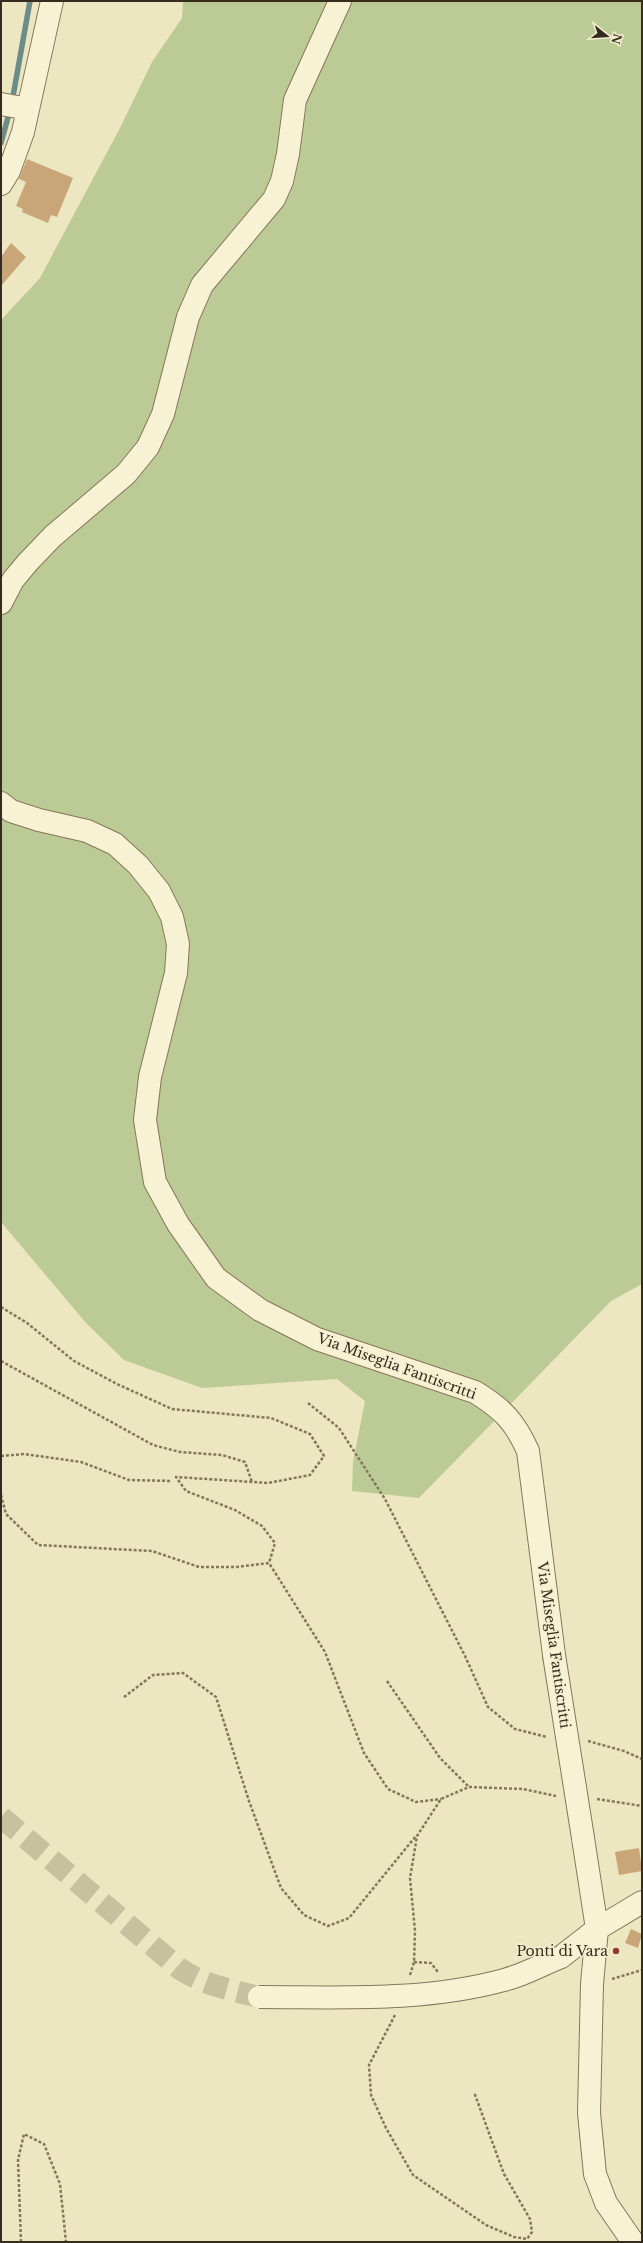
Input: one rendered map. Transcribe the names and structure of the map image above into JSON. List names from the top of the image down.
{
  "streets": {
    "street": ["Via Miseglia Fantiscritti"]
  },
  "places": ["Ponti di Vara"],
  "north": "right"
}
